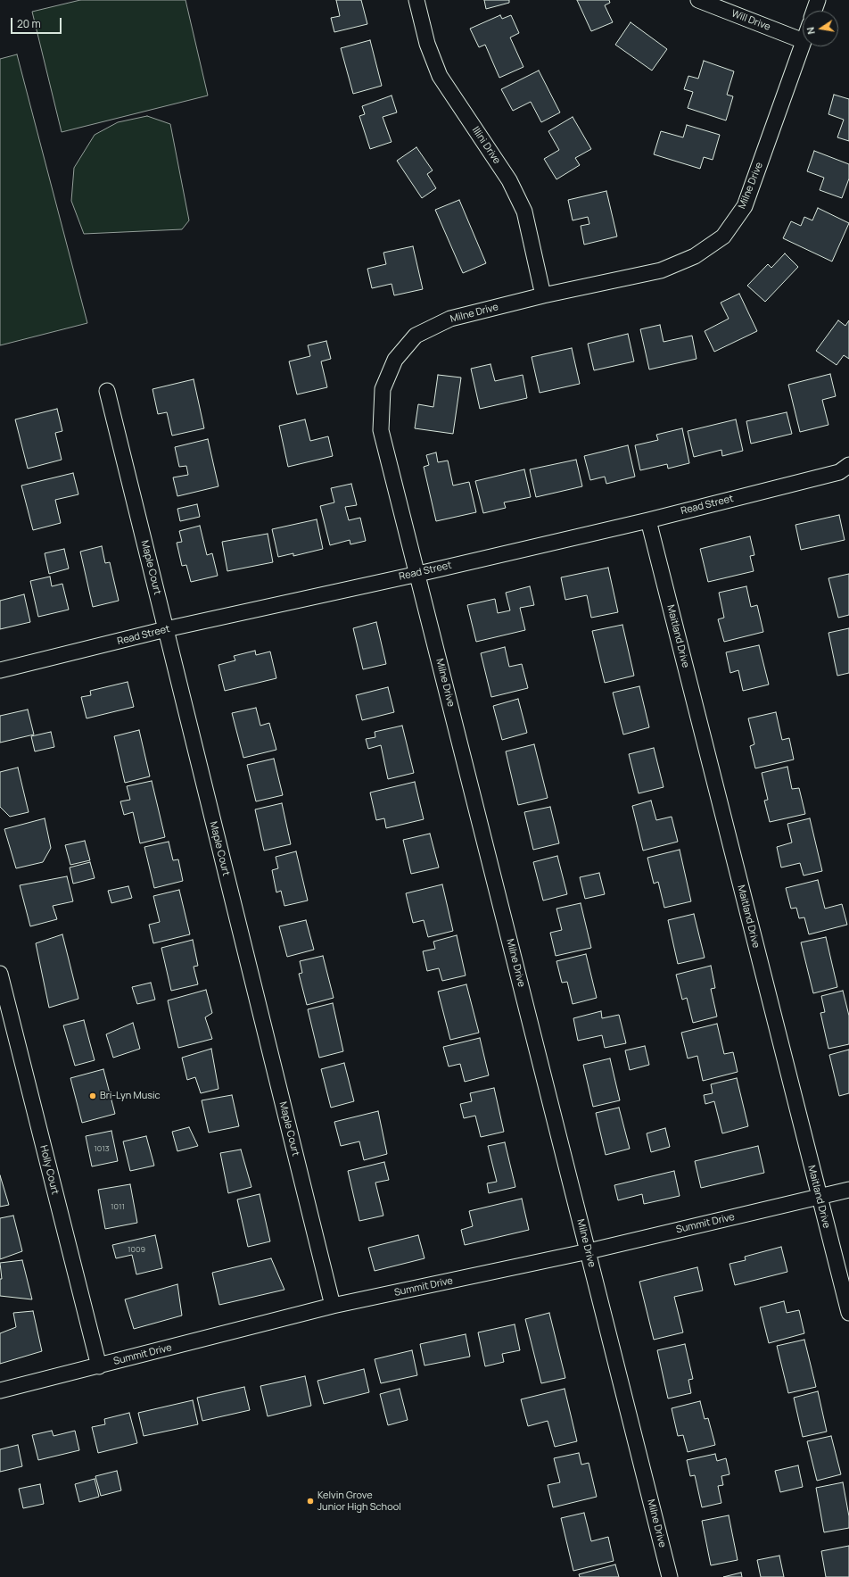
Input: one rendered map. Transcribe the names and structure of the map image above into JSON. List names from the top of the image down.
{
  "streets": {
    "street": [
      "Will Drive",
      "Illini Drive",
      "Milne Drive",
      "Read Street",
      "Maple Court",
      "Maitland Drive",
      "Holly Court",
      "Summit Drive"
    ]
  },
  "crossings": [
    ["Illini Drive", "Milne Drive"],
    ["Milne Drive", "Read Street"],
    ["Milne Drive", "Summit Drive"],
    ["Read Street", "Maple Court"],
    ["Read Street", "Maitland Drive"],
    ["Maple Court", "Summit Drive"],
    ["Maitland Drive", "Summit Drive"],
    ["Holly Court", "Summit Drive"]
  ],
  "places": ["Bri-Lyn Music", "Kelvin Grove Junior High School"],
  "house_numbers": ["1013", "1011", "1009"],
  "scale_bar": "20 m",
  "north": "left"
}
